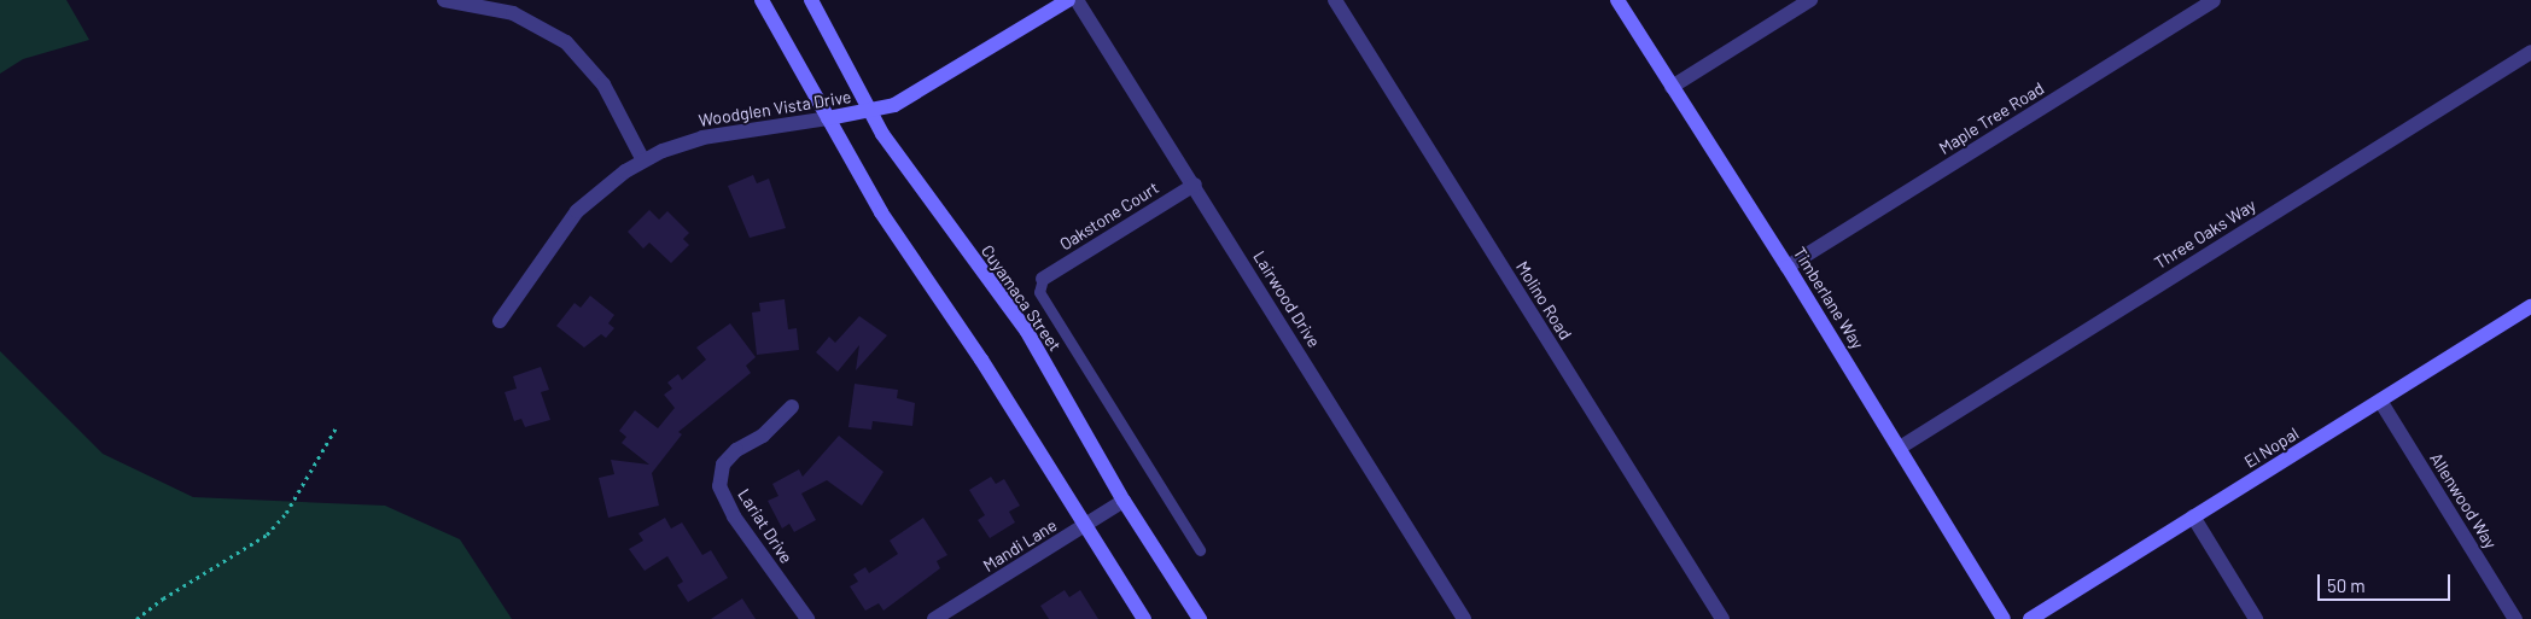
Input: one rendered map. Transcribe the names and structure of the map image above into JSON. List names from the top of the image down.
{
  "streets": {
    "street": [
      "Woodglen Vista Drive",
      "Maple Tree Road",
      "Oakstone Court",
      "Three Oaks Way",
      "Cuyamaca Street",
      "Timberlane Way",
      "Lairwood Drive",
      "Molino Road",
      "El Nopal",
      "Allenwood Way",
      "Lariat Drive",
      "Mandi Lane"
    ]
  },
  "crossings": [
    ["Woodglen Vista Drive", "Cuyamaca Street"],
    ["Maple Tree Road", "Timberlane Way"],
    ["Oakstone Court", "Lairwood Drive"],
    ["Three Oaks Way", "Timberlane Way"],
    ["Cuyamaca Street", "Mandi Lane"],
    ["El Nopal", "Allenwood Way"]
  ],
  "scale_bar": "50 m"
}
